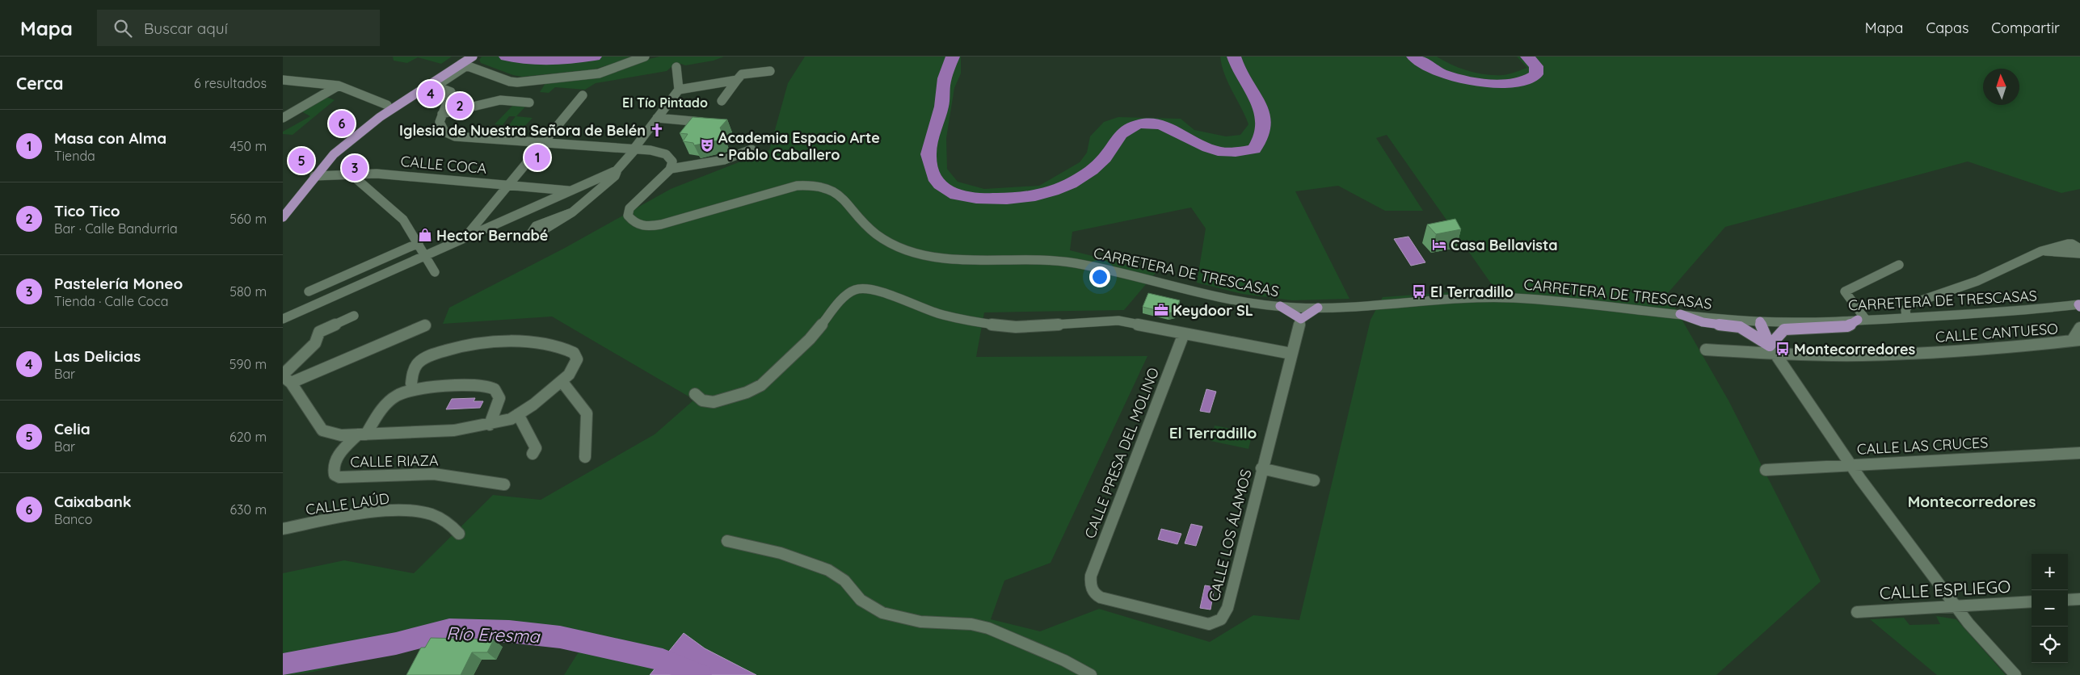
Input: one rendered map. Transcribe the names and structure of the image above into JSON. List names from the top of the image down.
{
  "streets": {
    "street": [
      "CALLE COCA",
      "CARRETERA DE TRESCASAS",
      "CALLE CANTUESO",
      "CALLE LAS CRUCES",
      "CALLE PRESA DEL MOLINO",
      "CALLE RIAZA",
      "CALLE LAÚD",
      "CALLE LOS ÁLAMOS",
      "CALLE ESPLIEGO"
    ]
  },
  "crossings": [
    ["CALLE PRESA DEL MOLINO", "CALLE LOS ÁLAMOS"]
  ],
  "districts": ["El Tío Pintado", "El Terradillo", "Montecorredores"],
  "water": ["Río Eresma"],
  "places": {
    "church": ["Iglesia de Nuestra Señora de Belén"],
    "theatre": ["Academia Espacio Arte - Pablo Caballero"],
    "shop": ["Hector Bernabé"],
    "hotel": ["Casa Bellavista"],
    "bus stop": ["El Terradillo", "Montecorredores"],
    "office": ["Keydoor SL"]
  },
  "north": "top",
  "page": {
    "header": "Mapa",
    "search": "Buscar aquí",
    "nav": ["Mapa", "Capas", "Compartir"],
    "heading": ["Cerca", "6 resultados"],
    "pins": [
      "4",
      "2",
      "6",
      "1",
      "5",
      "3"
    ],
    "list": [
      {
        "mark": "1",
        "name": "Masa con Alma",
        "note": "Tienda",
        "value": "450 m"
      },
      {
        "mark": "2",
        "name": "Tico Tico",
        "note": "Bar · Calle Bandurria",
        "value": "560 m"
      },
      {
        "mark": "3",
        "name": "Pastelería Moneo",
        "note": "Tienda · Calle Coca",
        "value": "580 m"
      },
      {
        "mark": "4",
        "name": "Las Delicias",
        "note": "Bar",
        "value": "590 m"
      },
      {
        "mark": "5",
        "name": "Celia",
        "note": "Bar",
        "value": "620 m"
      },
      {
        "mark": "6",
        "name": "Caixabank",
        "note": "Banco",
        "value": "630 m"
      }
    ],
    "map_buttons": ["+", "−"]
  }
}
